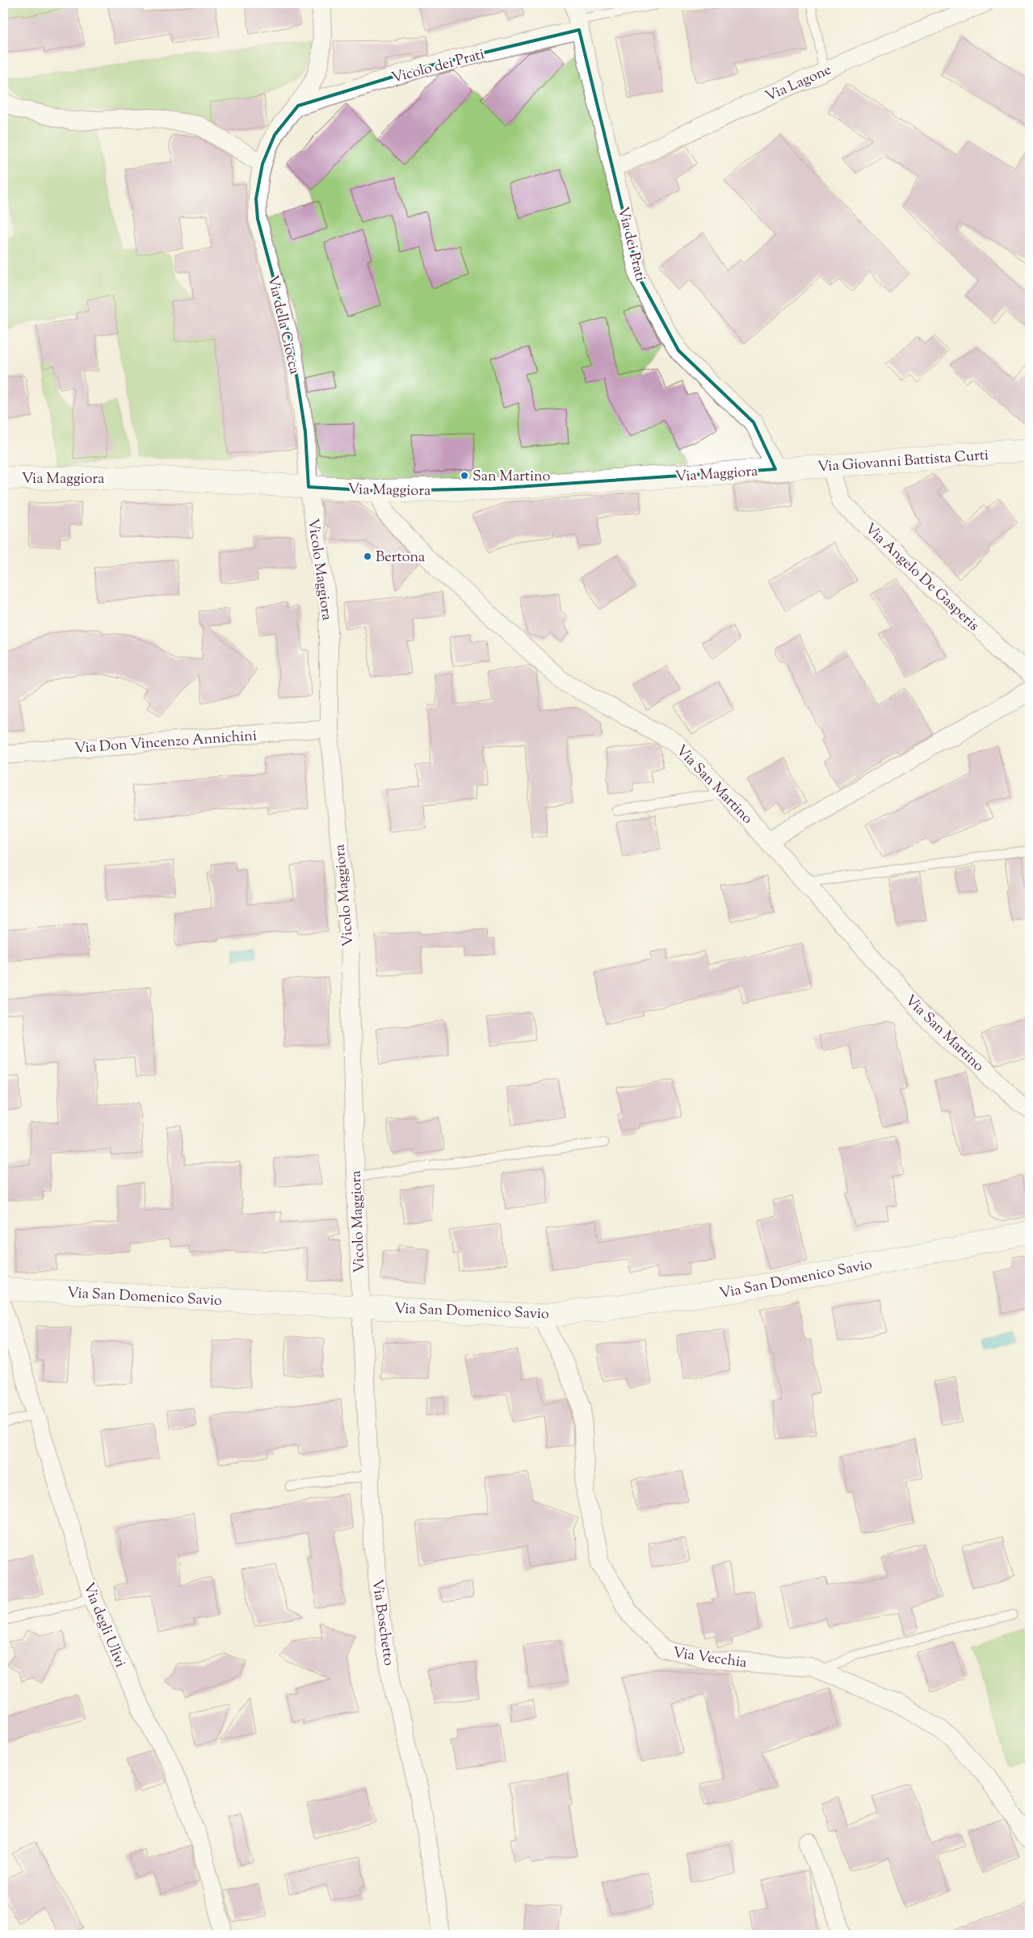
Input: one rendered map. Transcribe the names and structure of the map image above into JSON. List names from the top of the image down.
{
  "streets": {
    "street": [
      "Vicolo dei Prati",
      "Via Lagone",
      "Via dei Prati",
      "Via della Ciocca",
      "Via Giovanni Battista Curti",
      "Via Maggiora",
      "Vicolo Maggiora",
      "Via Angelo De Gasperis",
      "Via Don Vincenzo Annichini",
      "Via San Martino",
      "Via San Domenico Savio",
      "Via Boschetto",
      "Via degli Ulivi",
      "Via Vecchia"
    ]
  },
  "crossings": [
    ["Vicolo dei Prati", "Via dei Prati"],
    ["Vicolo dei Prati", "Via della Ciocca"],
    ["Via Lagone", "Via dei Prati"],
    ["Via dei Prati", "Via Giovanni Battista Curti"],
    ["Via dei Prati", "Via Maggiora"],
    ["Via della Ciocca", "Via Maggiora"],
    ["Via della Ciocca", "Vicolo Maggiora"],
    ["Via Giovanni Battista Curti", "Via Maggiora"],
    ["Via Giovanni Battista Curti", "Via Angelo De Gasperis"],
    ["Via Maggiora", "Vicolo Maggiora"],
    ["Via Maggiora", "Via San Martino"],
    ["Vicolo Maggiora", "Via Don Vincenzo Annichini"],
    ["Vicolo Maggiora", "Via San Domenico Savio"],
    ["Vicolo Maggiora", "Via Boschetto"],
    ["Via San Domenico Savio", "Via Boschetto"],
    ["Via San Domenico Savio", "Via Vecchia"]
  ],
  "places": ["San Martino", "Bertona"]
}
